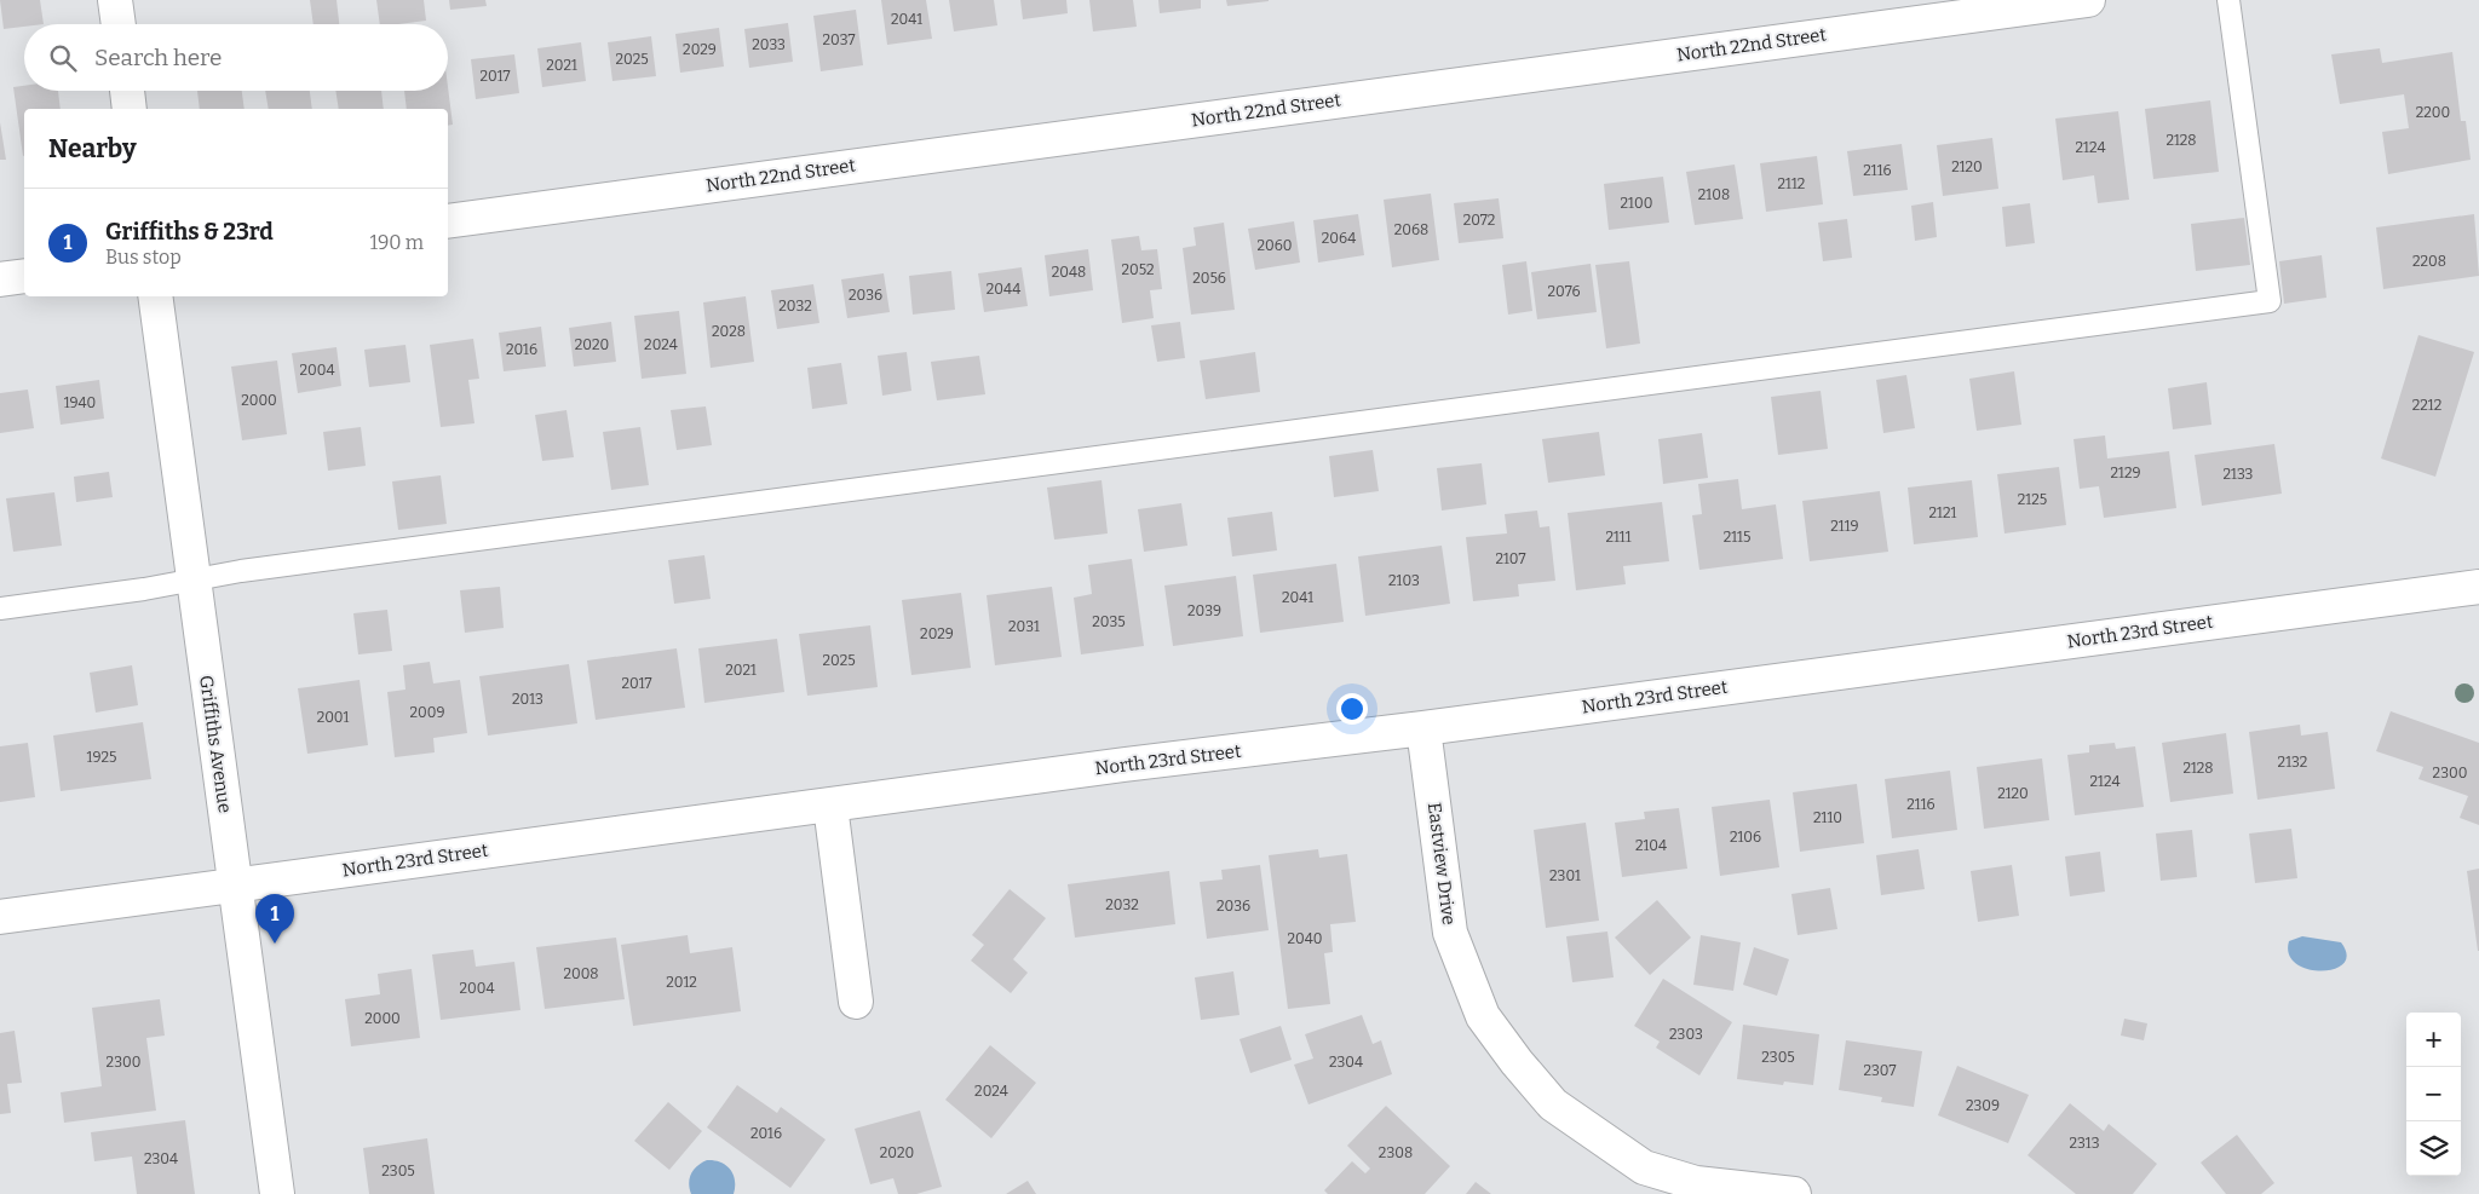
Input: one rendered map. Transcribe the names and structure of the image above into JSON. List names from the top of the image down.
{
  "streets": {
    "street": [
      "North 22nd Street",
      "North 23rd Street",
      "Griffiths Avenue",
      "Eastview Drive"
    ]
  },
  "crossings": [
    ["North 23rd Street", "Griffiths Avenue"],
    ["North 23rd Street", "Eastview Drive"]
  ],
  "house_numbers": [
    "2041",
    "2037",
    "2033",
    "2029",
    "2025",
    "2021",
    "2017",
    "2200",
    "2128",
    "2124",
    "2120",
    "2116",
    "2112",
    "2108",
    "2100",
    "2072",
    "2068",
    "2064",
    "2060",
    "2208",
    "2052",
    "2048",
    "2056",
    "2044",
    "2076",
    "2036",
    "2032",
    "2028",
    "2020",
    "2024",
    "2016",
    "2004",
    "2000",
    "1940",
    "2212",
    "2129",
    "2133",
    "2125",
    "2121",
    "2119",
    "2111",
    "2115",
    "2107",
    "2103",
    "2041",
    "2039",
    "2035",
    "2031",
    "2029",
    "2025",
    "2021",
    "2017",
    "2013",
    "2009",
    "2001",
    "1925",
    "2132",
    "2128",
    "2300",
    "2124",
    "2120",
    "2116",
    "2110",
    "2106",
    "2104",
    "2301",
    "2032",
    "2036",
    "2040",
    "2008",
    "2012",
    "2004",
    "2000",
    "2303",
    "2305",
    "2300",
    "2304",
    "2307",
    "2024",
    "2309",
    "2016",
    "2313",
    "2020",
    "2308",
    "2304",
    "2305"
  ],
  "page": {
    "search": "Search here",
    "heading": "Nearby",
    "list": [
      {
        "mark": "1",
        "name": "Griffiths & 23rd",
        "note": "Bus stop",
        "value": "190 m"
      }
    ],
    "pins": "1",
    "map_buttons": ["+", "−"]
  }
}
